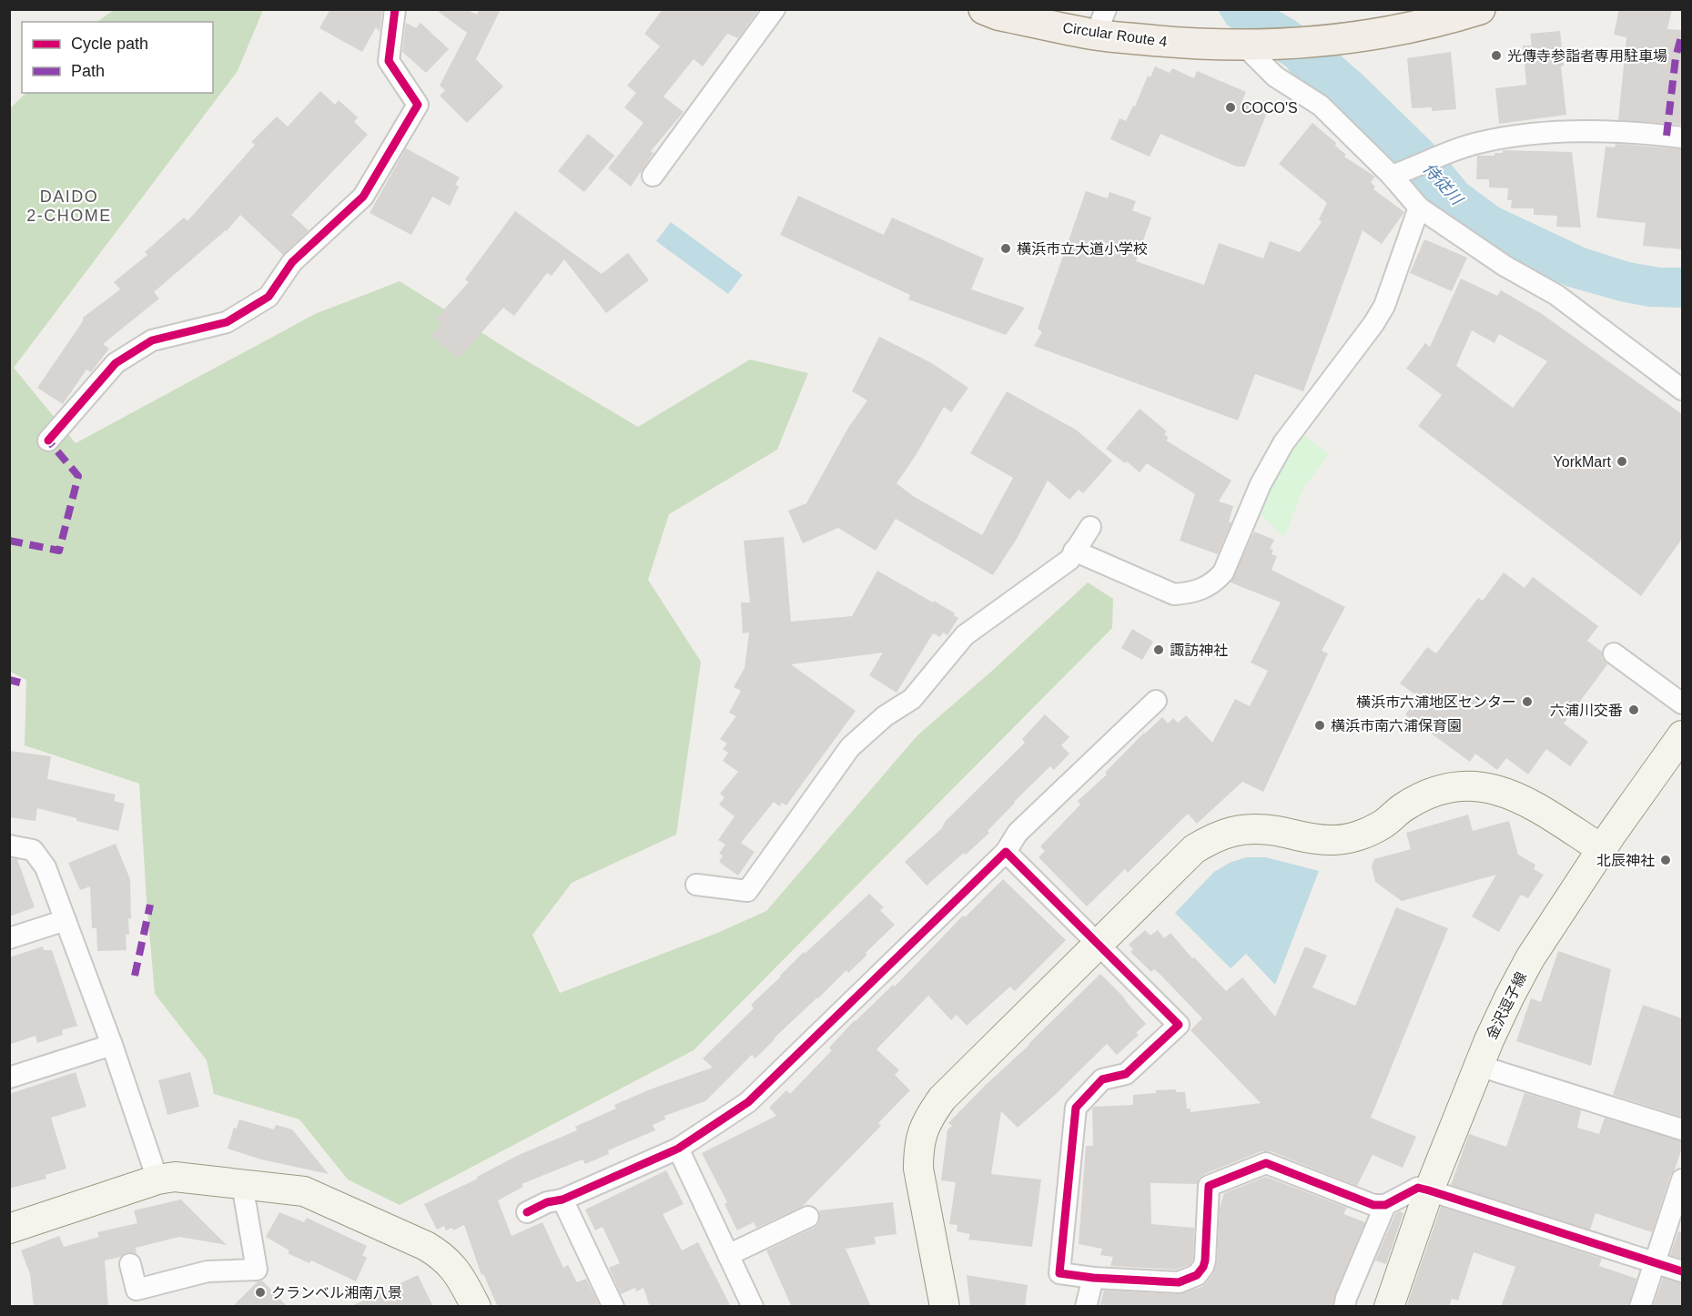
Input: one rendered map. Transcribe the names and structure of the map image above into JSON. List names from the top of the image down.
{
  "streets": {
    "main road": ["Circular Route 4"],
    "street": ["金沢逗子線"]
  },
  "districts": ["DAIDO 2-CHOME"],
  "water": ["侍従川"],
  "places": [
    "光傳寺参詣者専用駐車場",
    "COCO'S",
    "横浜市立大道小学校",
    "YorkMart",
    "諏訪神社",
    "横浜市六浦地区センター",
    "六浦川交番",
    "横浜市南六浦保育園",
    "北辰神社",
    "クランベル湘南八景"
  ],
  "legend": ["Cycle path", "Path"]
}
